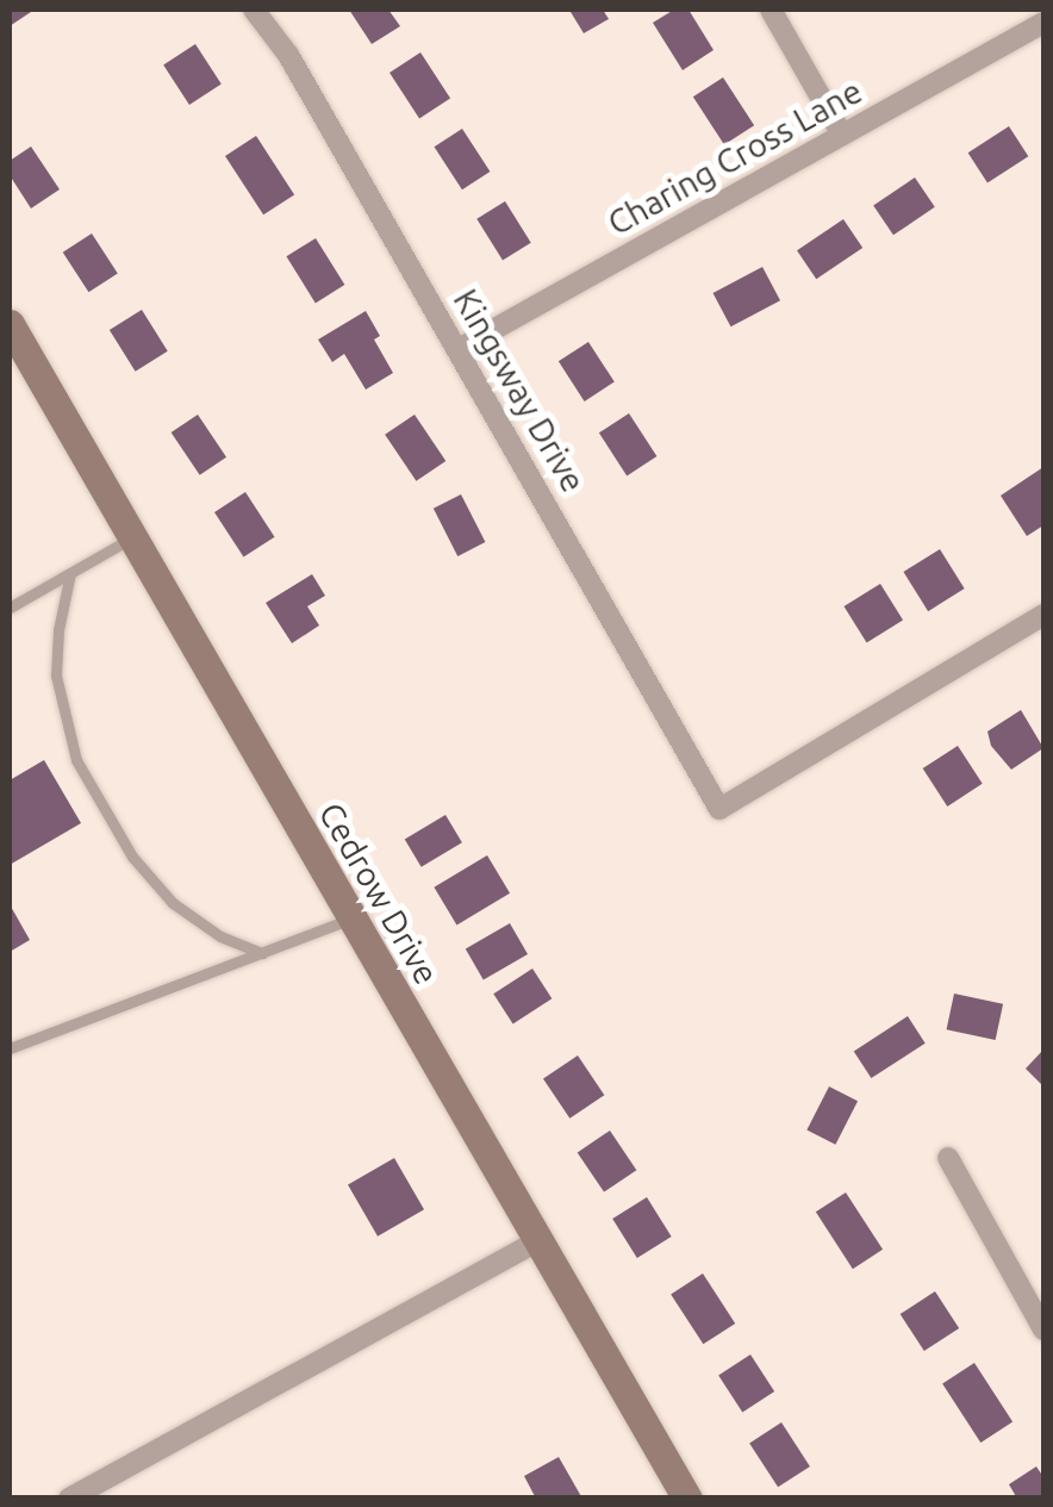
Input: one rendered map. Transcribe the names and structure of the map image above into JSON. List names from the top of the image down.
{
  "streets": {
    "street": ["Charing Cross Lane", "Kingsway Drive", "Cedrow Drive"]
  },
  "crossings": [
    ["Charing Cross Lane", "Kingsway Drive"]
  ]
}
